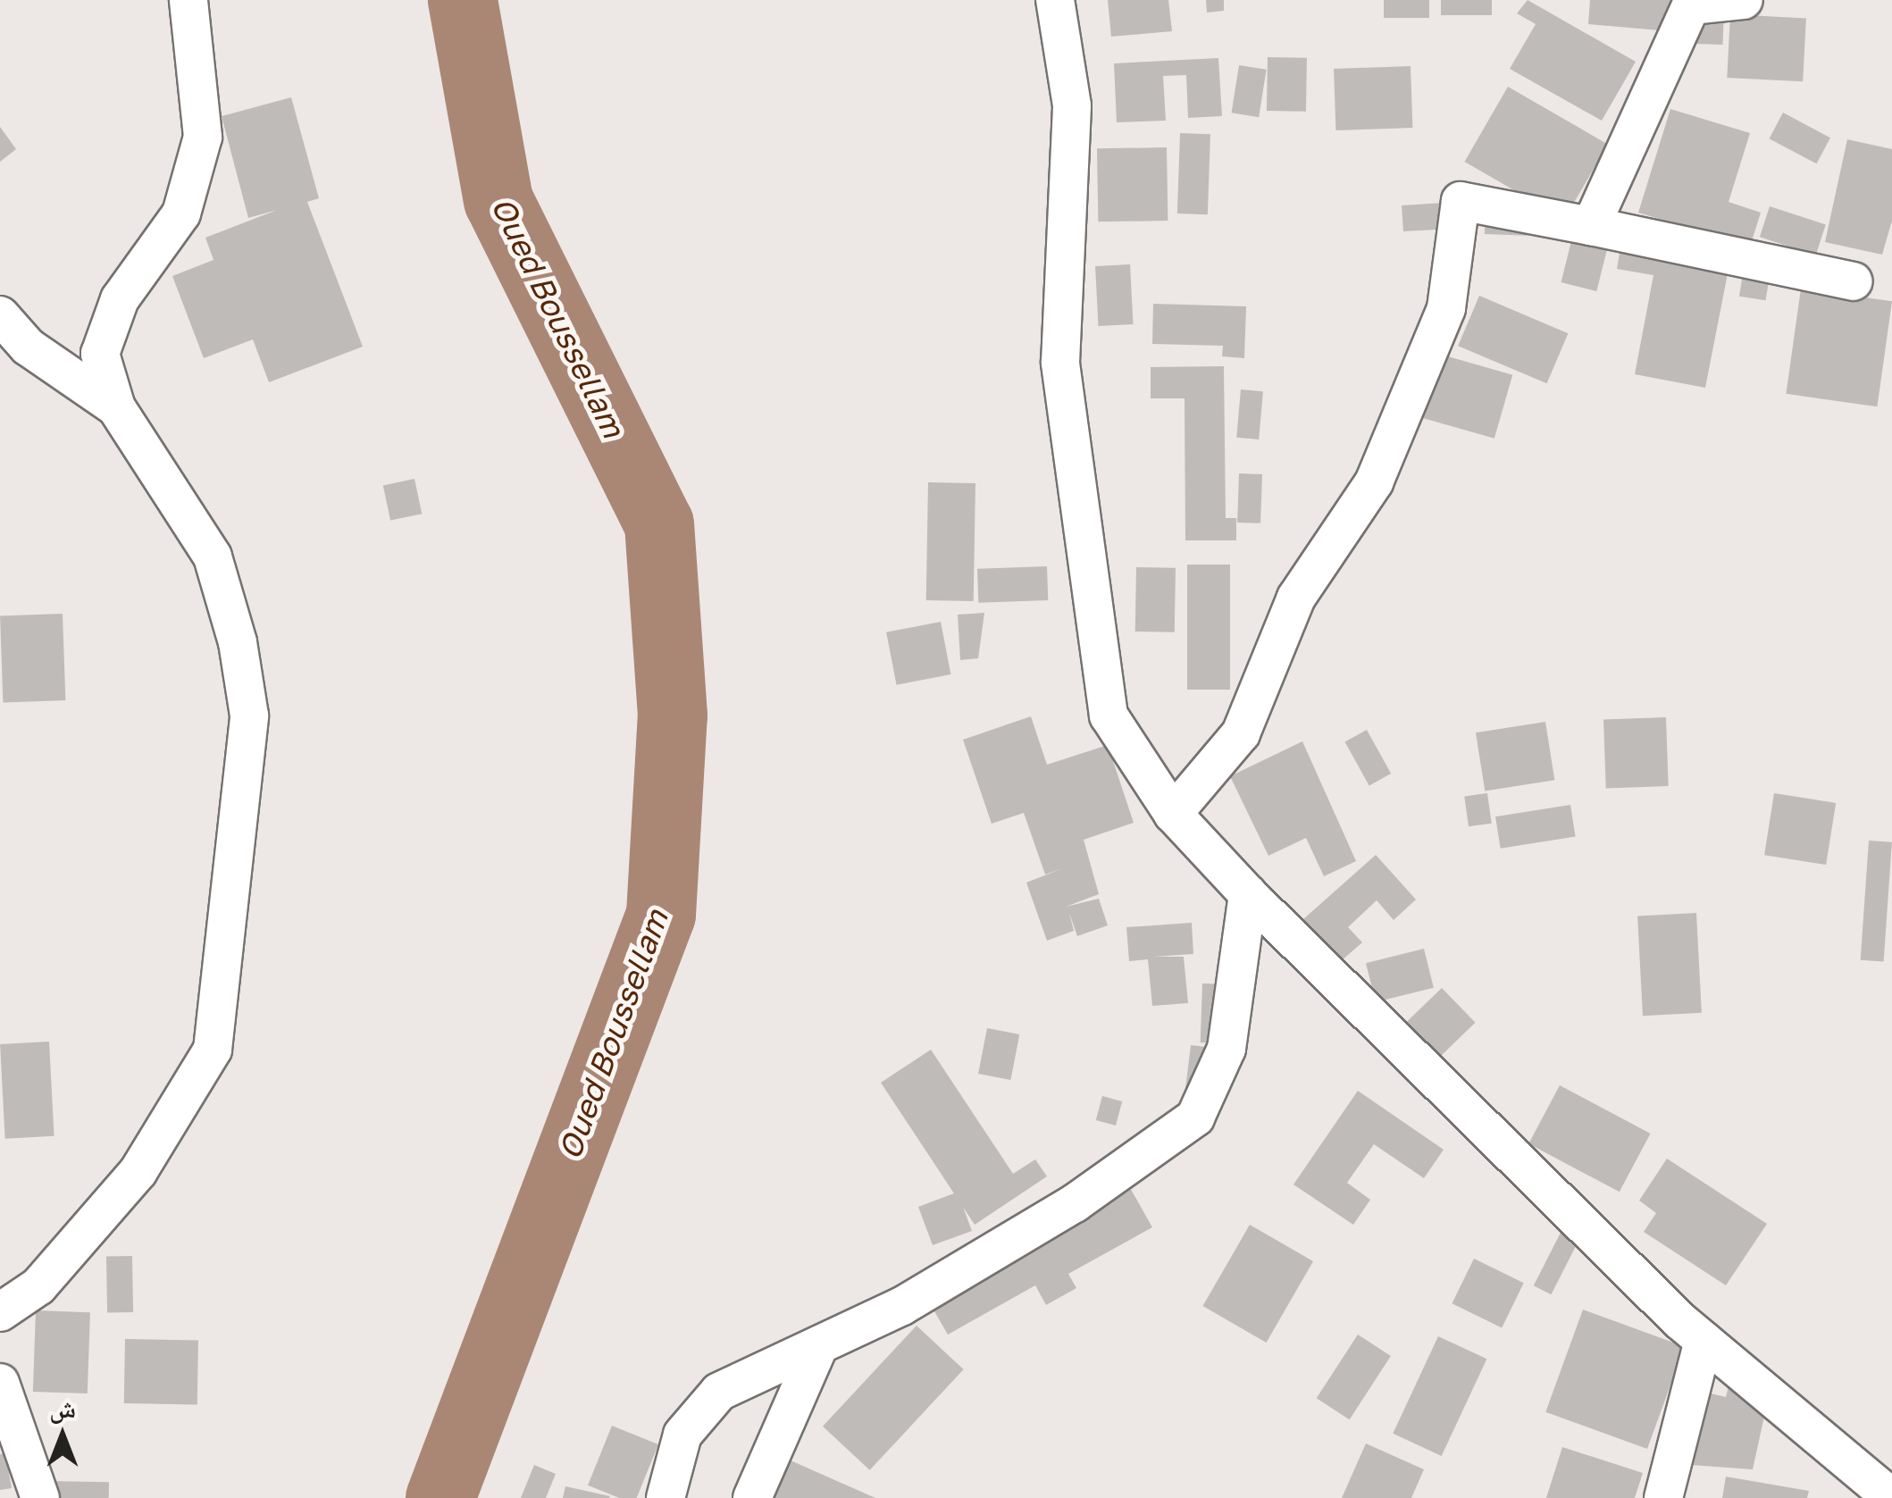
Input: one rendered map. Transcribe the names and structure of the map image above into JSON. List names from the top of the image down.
{
  "water": ["Oued Boussellam"],
  "north": "top"
}
